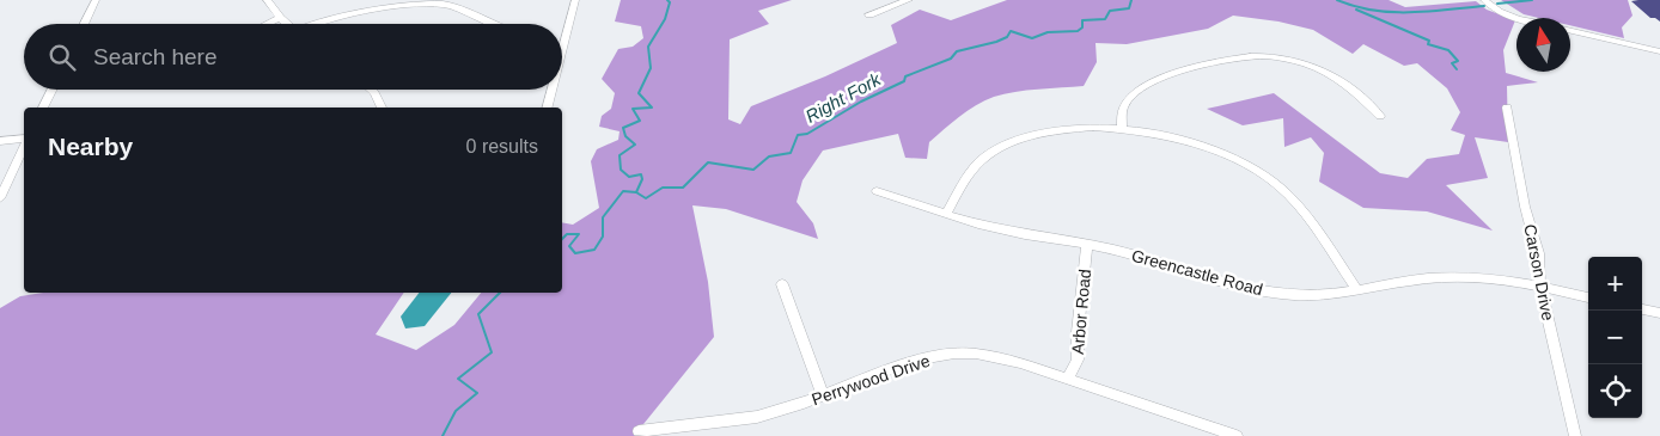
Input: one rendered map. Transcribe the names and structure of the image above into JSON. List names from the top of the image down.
{
  "streets": {
    "street": [
      "Greencastle Road",
      "Carson Drive",
      "Arbor Road",
      "Perrywood Drive"
    ]
  },
  "crossings": [
    ["Greencastle Road", "Carson Drive"],
    ["Greencastle Road", "Arbor Road"],
    ["Arbor Road", "Perrywood Drive"]
  ],
  "water": ["Right Fork"],
  "north": "top",
  "page": {
    "search": "Search here",
    "heading": ["Nearby", "0 results"],
    "map_buttons": ["+", "−"]
  }
}
